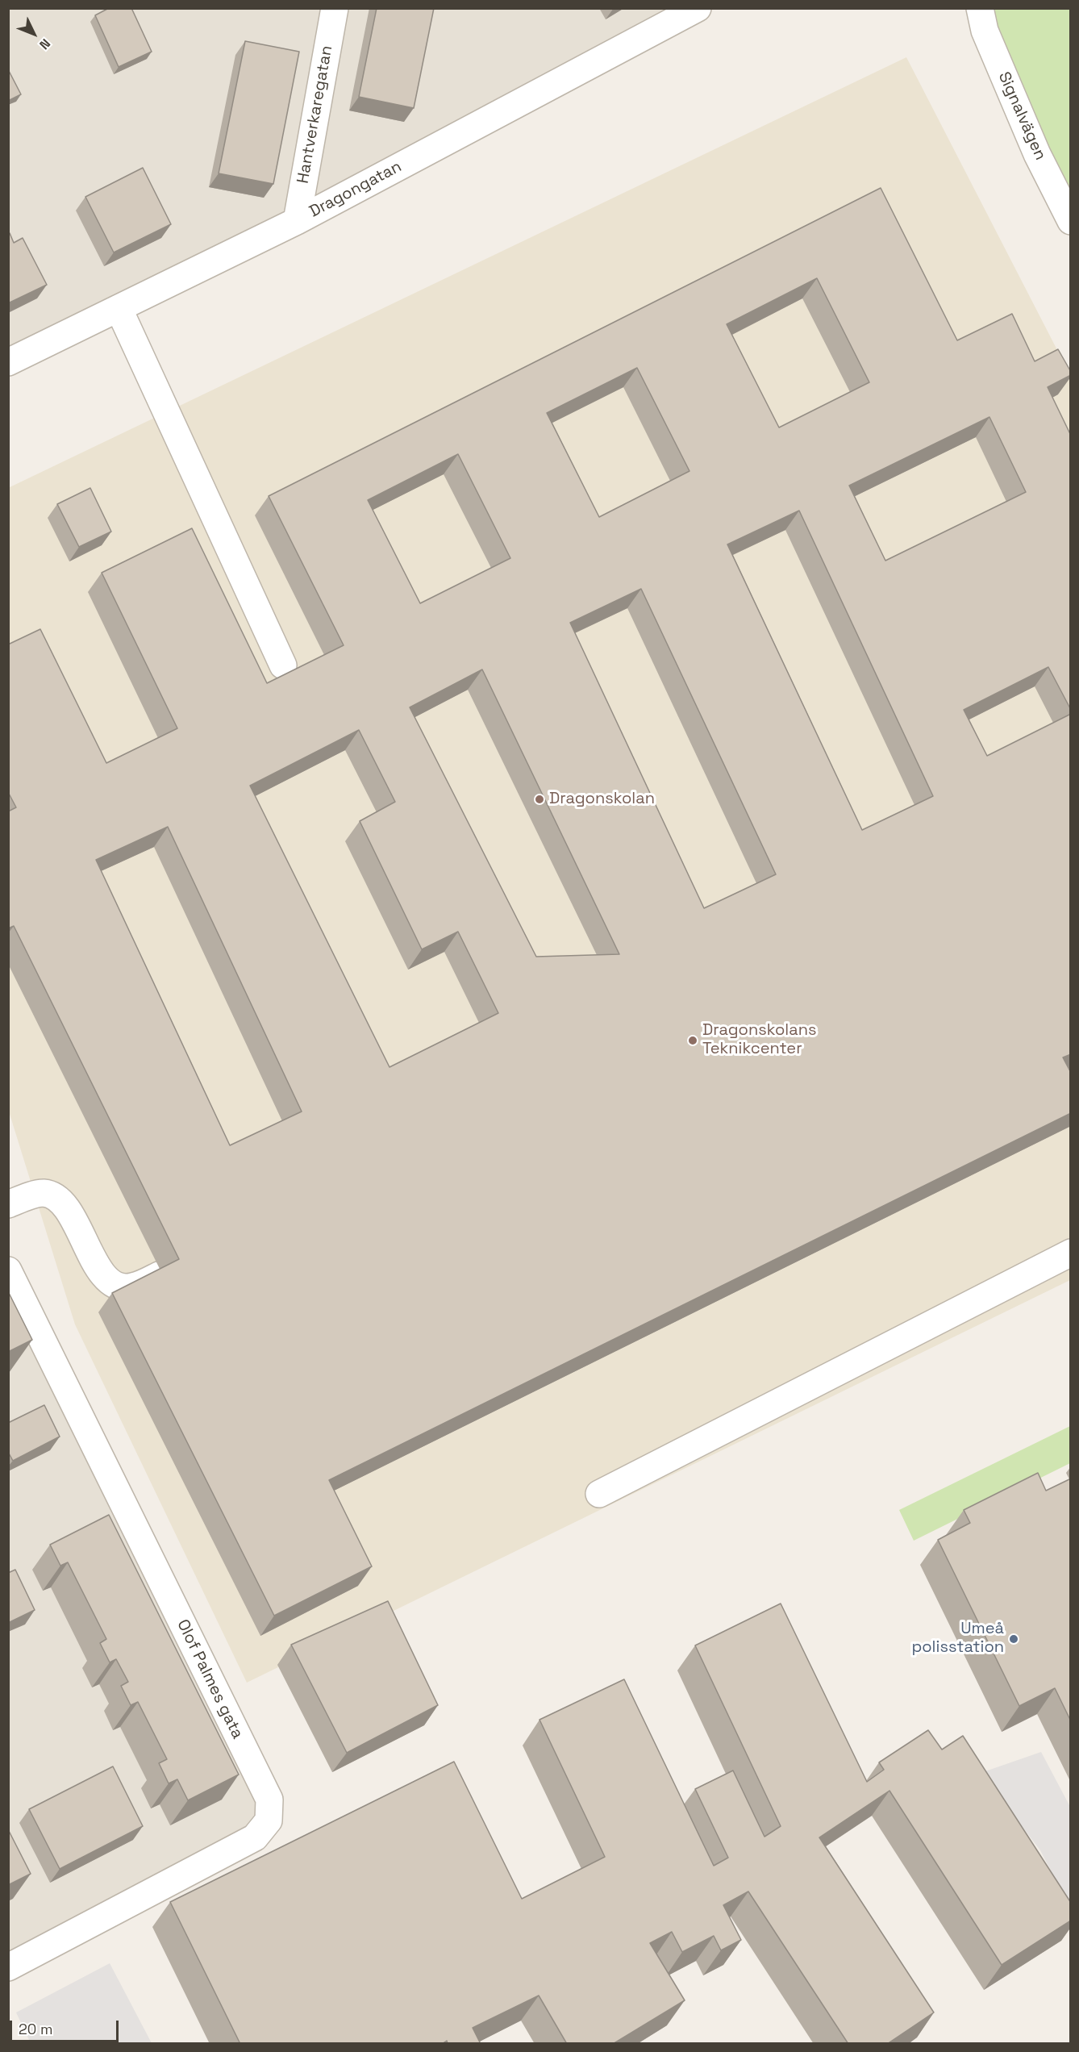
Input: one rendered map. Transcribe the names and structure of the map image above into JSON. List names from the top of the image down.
{
  "streets": {
    "street": [
      "Hantverkaregatan",
      "Signalvägen",
      "Dragongatan",
      "Olof Palmes gata"
    ]
  },
  "crossings": [
    ["Hantverkaregatan", "Dragongatan"]
  ],
  "places": ["Dragonskolan", "Dragonskolans Teknikcenter", "Umeå polisstation"],
  "scale_bar": "20 m",
  "north": "bottom right"
}
